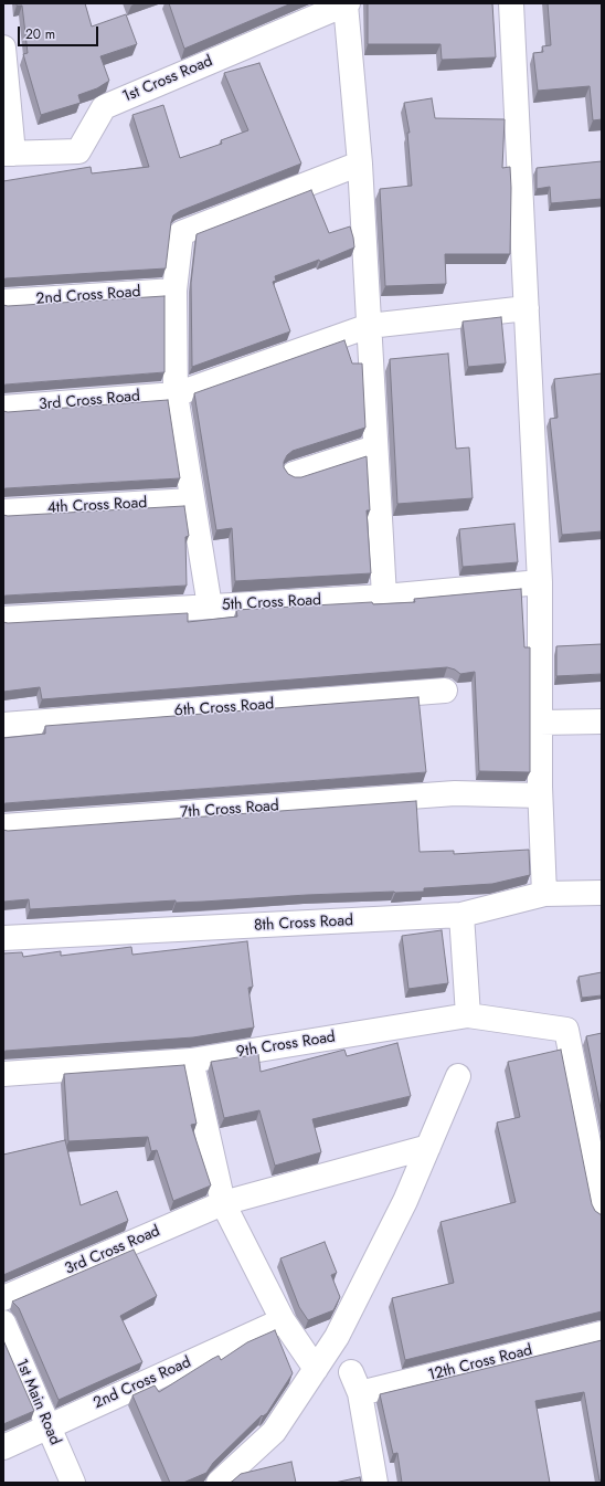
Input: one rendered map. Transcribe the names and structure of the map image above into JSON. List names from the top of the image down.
{
  "streets": {
    "street": [
      "1st Cross Road",
      "2nd Cross Road",
      "3rd Cross Road",
      "4th Cross Road",
      "5th Cross Road",
      "6th Cross Road",
      "7th Cross Road",
      "8th Cross Road",
      "9th Cross Road",
      "12th Cross Road",
      "1st Main Road"
    ]
  },
  "crossings": [
    ["2nd Cross Road", "1st Main Road"]
  ],
  "scale_bar": "20 m"
}
